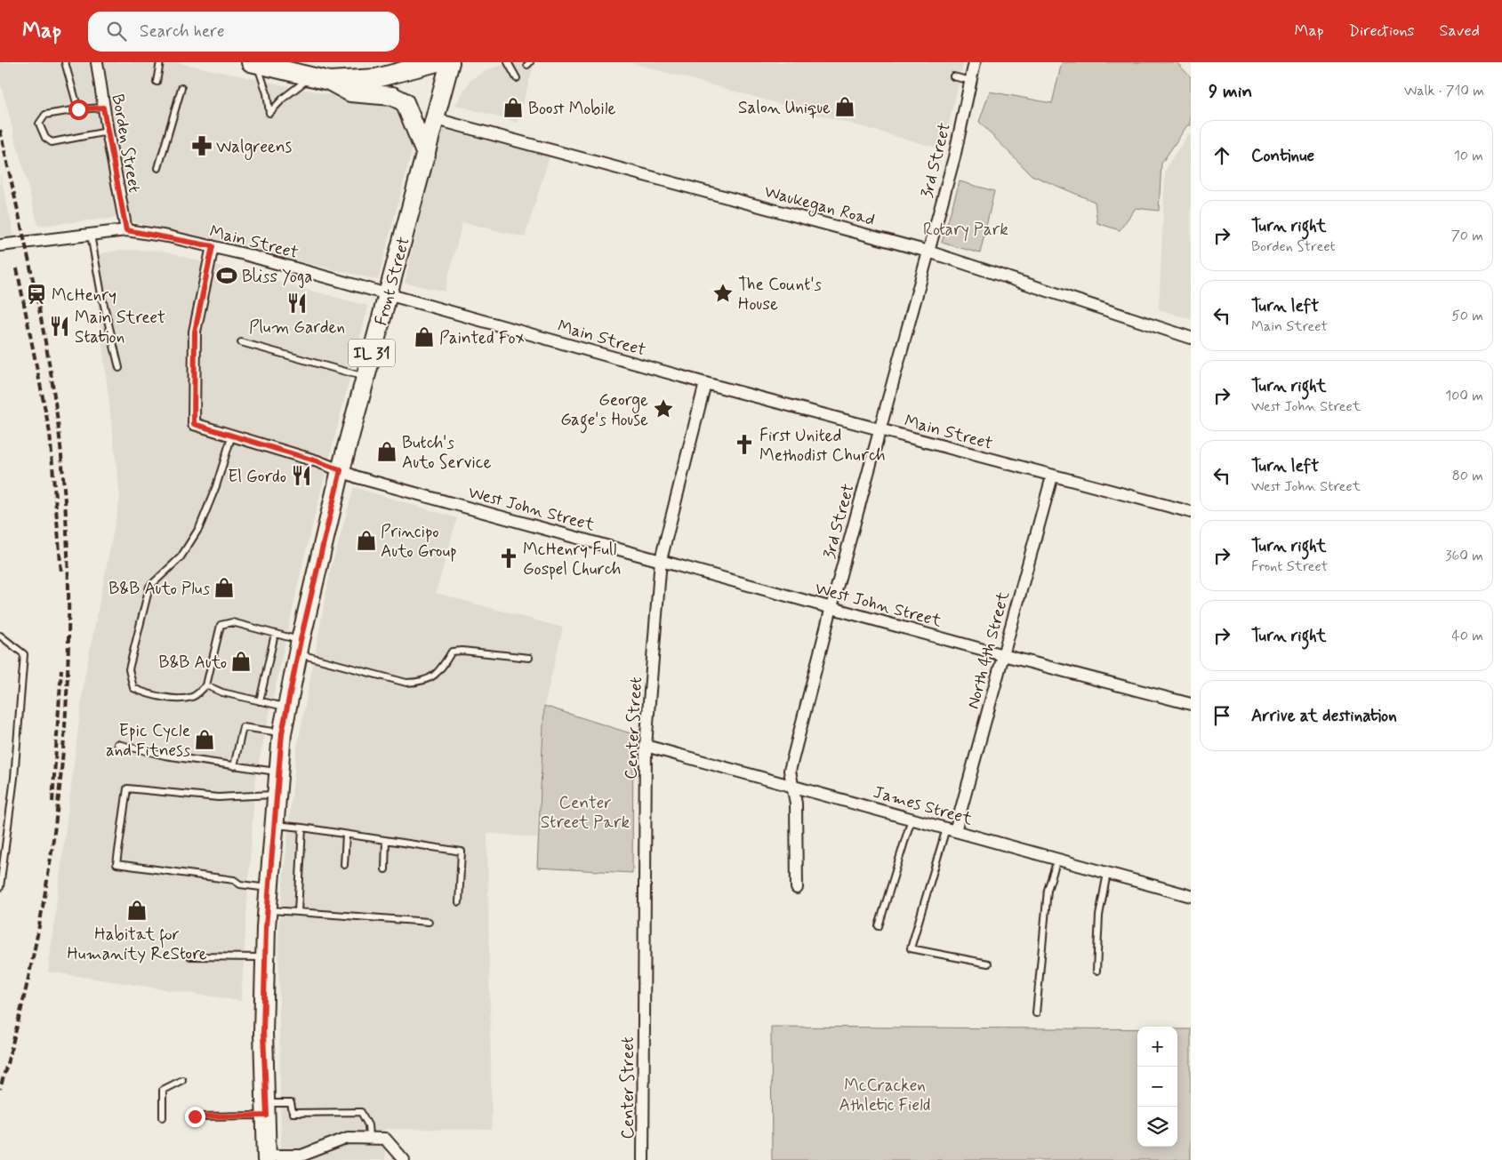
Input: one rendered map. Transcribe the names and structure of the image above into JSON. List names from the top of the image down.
{
  "streets": {
    "main road": ["Front Street", "IL 31"],
    "street": [
      "Borden Street",
      "3rd Street",
      "Waukegan Road",
      "Main Street",
      "West John Street",
      "North 4th Street",
      "Center Street",
      "James Street"
    ]
  },
  "crossings": [
    ["Borden Street", "Main Street"],
    ["3rd Street", "Waukegan Road"],
    ["3rd Street", "Main Street"],
    ["3rd Street", "West John Street"],
    ["3rd Street", "James Street"],
    ["Waukegan Road", "Front Street"],
    ["Main Street", "Front Street"],
    ["Main Street", "West John Street"],
    ["Main Street", "North 4th Street"],
    ["Main Street", "Center Street"],
    ["Front Street", "West John Street"],
    ["West John Street", "North 4th Street"],
    ["West John Street", "Center Street"],
    ["North 4th Street", "James Street"],
    ["Center Street", "James Street"]
  ],
  "parks": ["Rotary Park", "Center Street Park", "McCracken Athletic Field"],
  "places": {
    "shop": [
      "Salon Unique",
      "Boost Mobile",
      "Painted Fox",
      "Butch's Auto Service",
      "Principo Auto Group",
      "B&B Auto Plus",
      "B&B Auto",
      "Epic Cycle and Fitness",
      "Habitat for Humanity ReStore"
    ],
    "pharmacy": ["Walgreens"],
    "sports": ["Bliss Yoga"],
    "place": ["The Count's House", "George Gage's House"],
    "station": ["McHenry"],
    "restaurant": ["Plum Garden", "Main Street Station", "El Gordo"],
    "church": ["First United Methodist Church", "McHenry Full Gospel Church"]
  },
  "page": {
    "header": "Map",
    "search": "Search here",
    "nav": ["Map", "Directions", "Saved"],
    "heading": ["9 min", "Walk · 710 m"],
    "list": [
      ["Continue", "10 m"],
      ["Turn right", "Borden Street", "70 m"],
      ["Turn left", "Main Street", "50 m"],
      ["Turn right", "West John Street", "100 m"],
      ["Turn left", "West John Street", "80 m"],
      ["Turn right", "Front Street", "360 m"],
      ["Turn right", "40 m"],
      "Arrive at destination"
    ],
    "map_buttons": ["+", "−"]
  }
}
